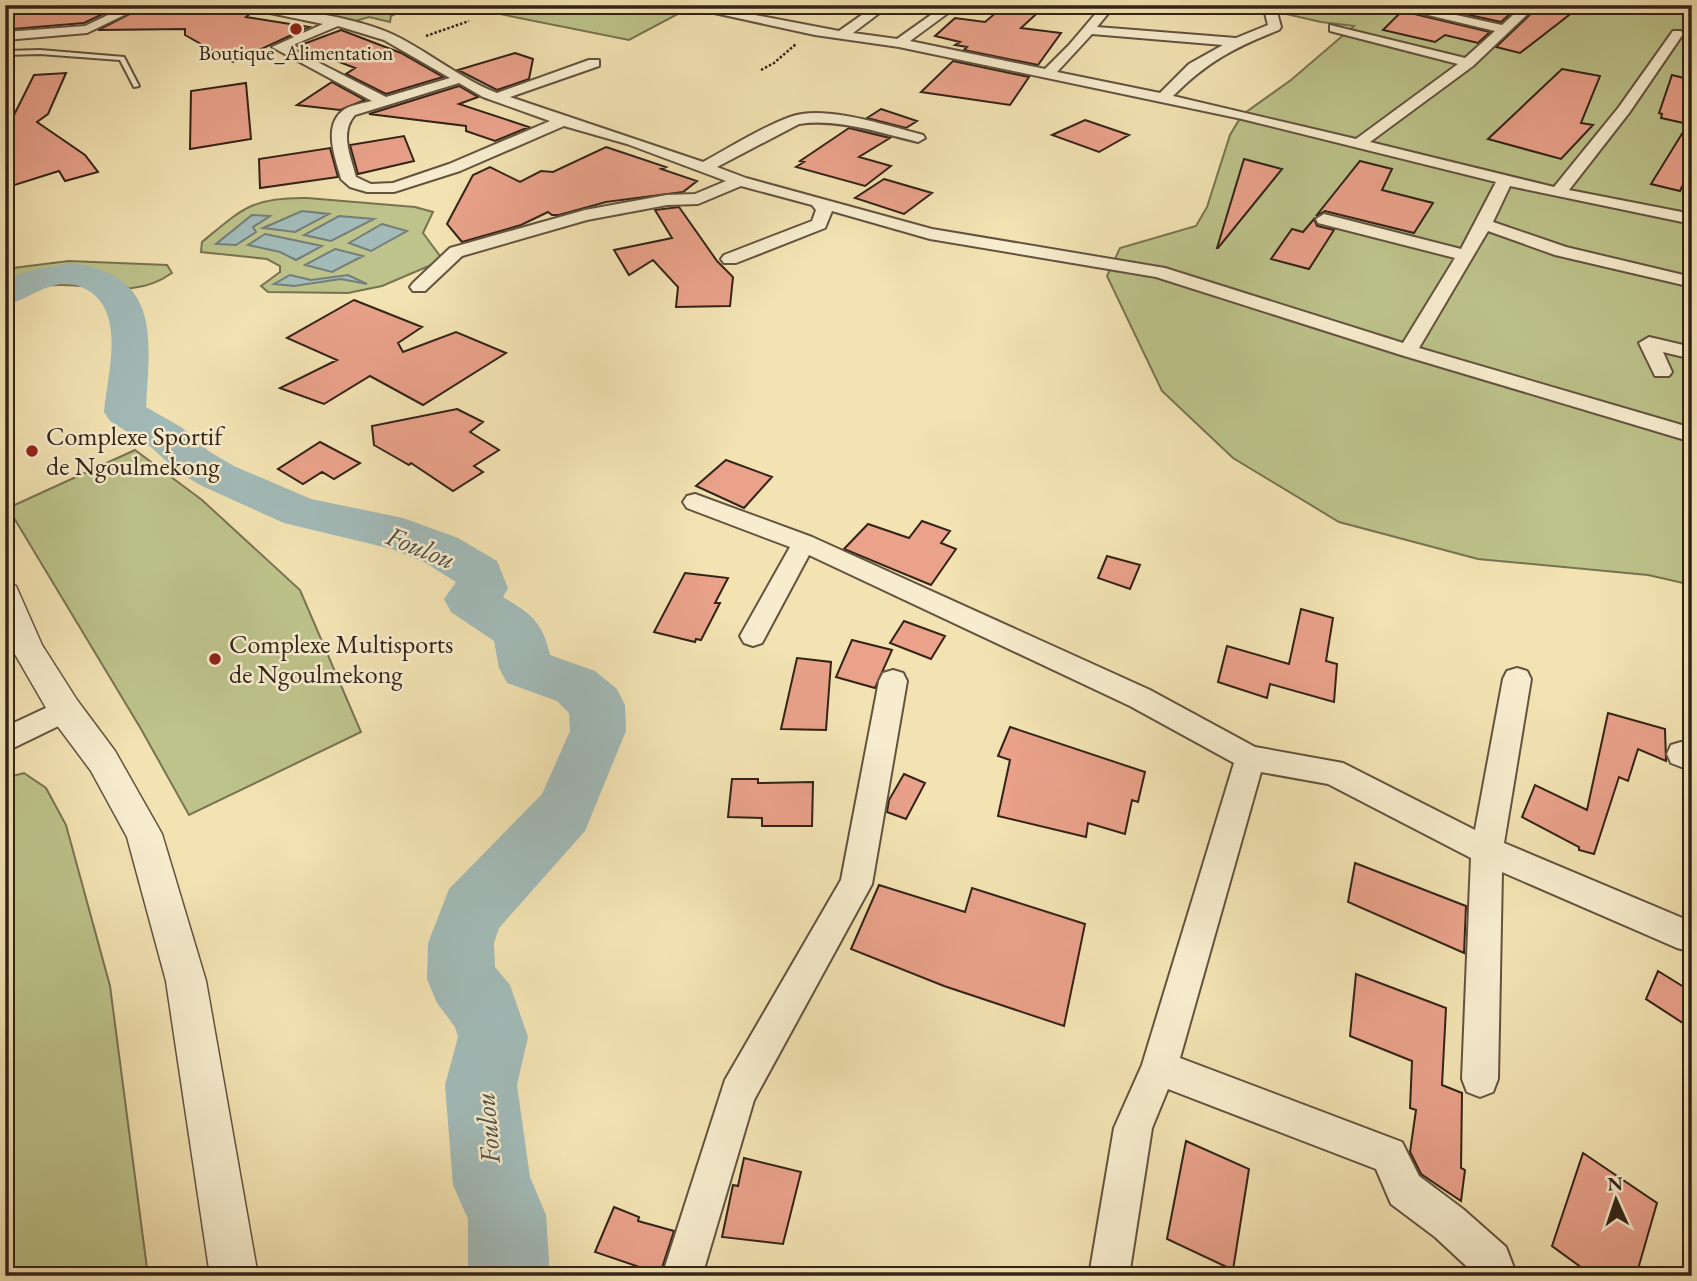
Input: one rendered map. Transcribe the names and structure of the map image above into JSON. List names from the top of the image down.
{
  "water": ["Foulou"],
  "places": ["Boutique_Alimentation", "Complexe Sportif de Ngoulmekong", "Complexe Multisports de Ngoulmekong"],
  "north": "top"
}
